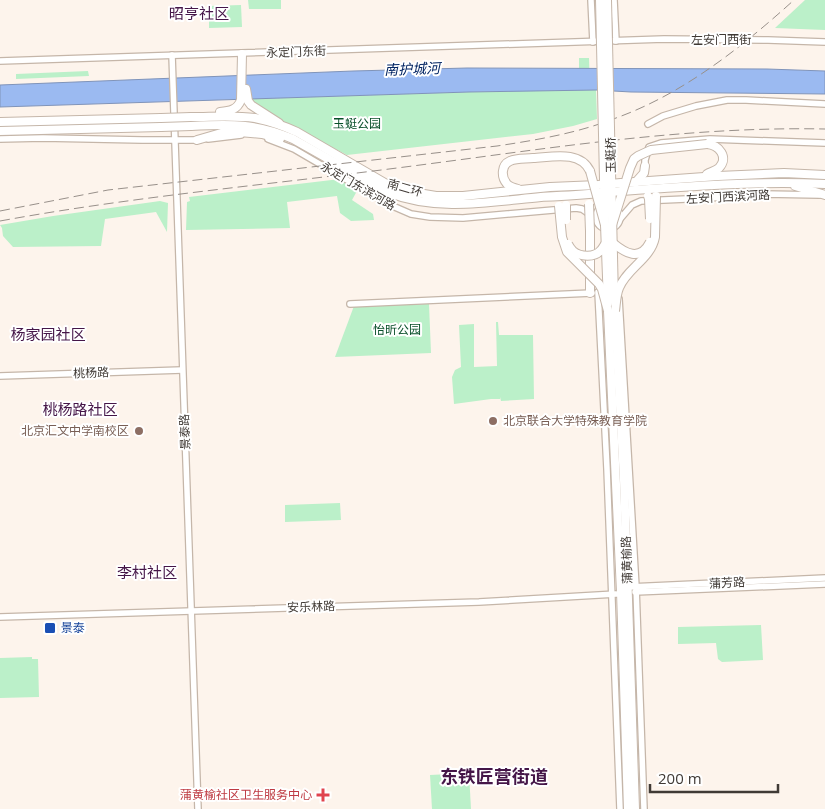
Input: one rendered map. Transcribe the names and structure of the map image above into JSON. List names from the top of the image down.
{
  "streets": {
    "main road": ["玉蜓桥", "南二环", "蒲黄榆路"],
    "street": [
      "左安门西街",
      "永定门东街",
      "永定门东滨河路",
      "左安门西滨河路",
      "桃杨路",
      "景泰路",
      "蒲芳路",
      "安乐林路"
    ]
  },
  "crossings": [
    ["左安门西街", "永定门东街"],
    ["永定门东街", "景泰路"],
    ["玉蜓桥", "左安门西滨河路"],
    ["玉蜓桥", "蒲黄榆路"],
    ["永定门东滨河路", "景泰路"],
    ["桃杨路", "景泰路"],
    ["景泰路", "安乐林路"],
    ["蒲黄榆路", "蒲芳路"],
    ["蒲黄榆路", "安乐林路"],
    ["蒲芳路", "安乐林路"]
  ],
  "districts": [
    "昭亨社区",
    "杨家园社区",
    "桃杨路社区",
    "李村社区",
    "东铁匠营街道"
  ],
  "water": ["南护城河"],
  "parks": ["玉蜓公园", "怡昕公园"],
  "places": {
    "other": ["北京联合大学特殊教育学院", "北京汇文中学南校区"],
    "transit": ["景泰"],
    "health": ["蒲黄榆社区卫生服务中心"]
  },
  "scale_bar": "200 m"
}
